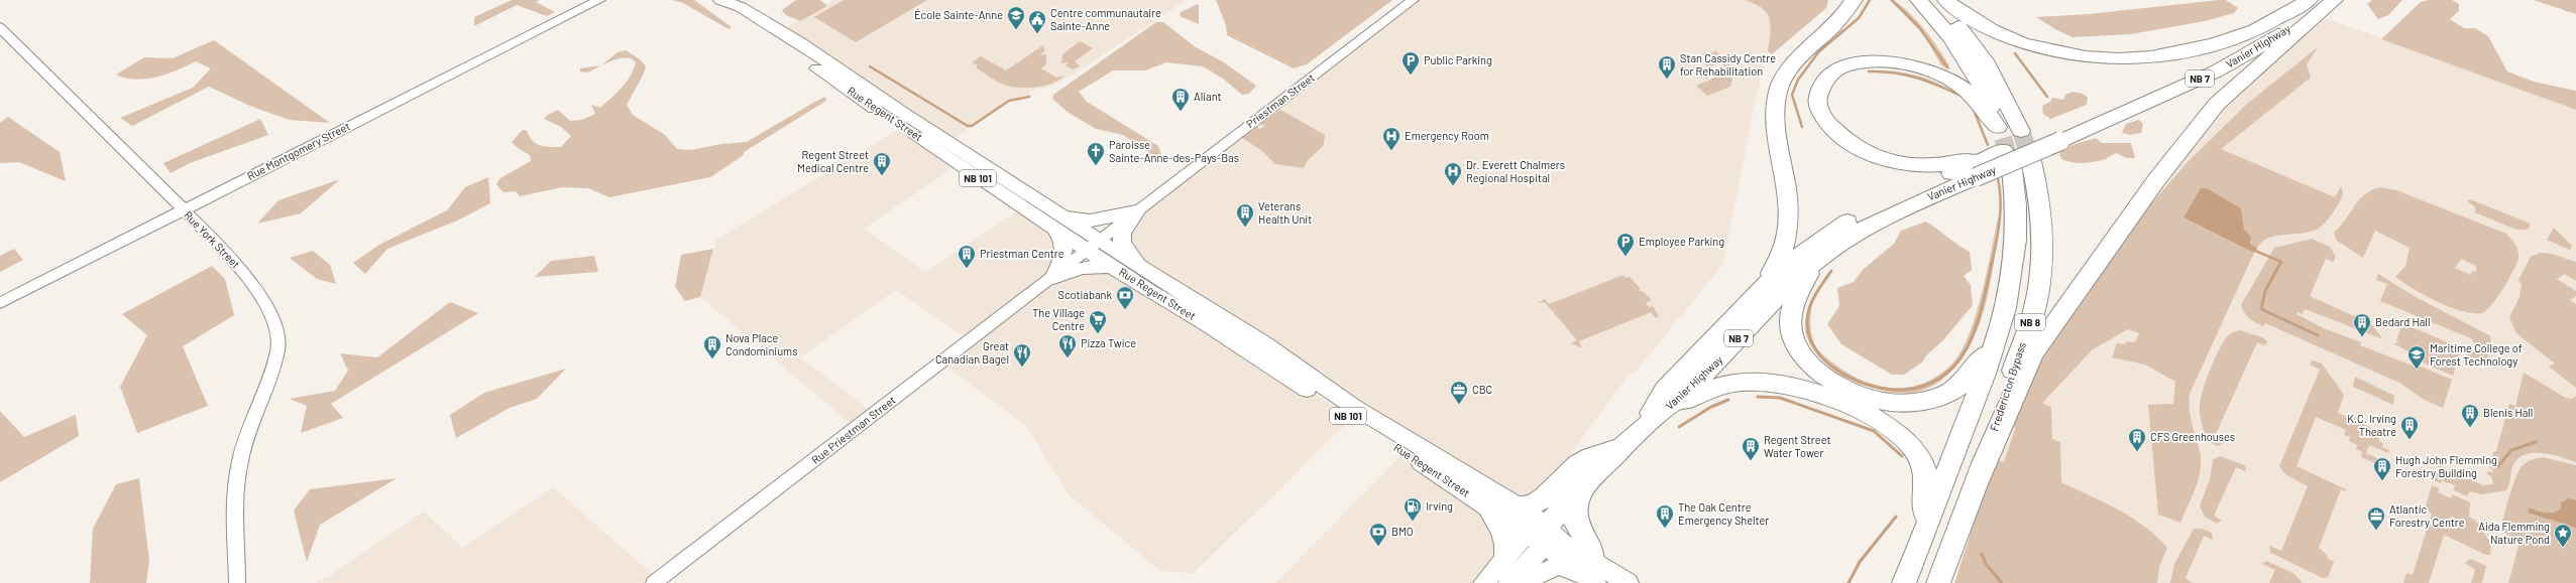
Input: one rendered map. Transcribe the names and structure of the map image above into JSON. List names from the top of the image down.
{
  "streets": {
    "highway": [
      "Vanier Highway",
      "NB 7",
      "NB 8",
      "Fredericton Bypass"
    ],
    "main road": ["Rue Regent Street", "NB 101"],
    "street": [
      "Priestman Street",
      "Rue Montgomery Street",
      "Rue York Street",
      "Rue Priestman Street"
    ]
  },
  "crossings": [
    ["Vanier Highway", "Rue Regent Street"],
    ["Priestman Street", "Rue Regent Street"],
    ["Priestman Street", "Rue Priestman Street"],
    ["Rue Montgomery Street", "Rue York Street"]
  ],
  "places": {
    "school or university": ["École Sainte-Anne", "Maritime College of Forest Technology"],
    "public building": ["Centre communautaire Sainte-Anne"],
    "parking": ["Public Parking", "Employee Parking"],
    "building": [
      "Stan Cassidy Centre for Rehabilitation",
      "Aliant",
      "Regent Street Medical Centre",
      "Veterans Health Unit",
      "Priestman Centre",
      "Bedard Hall",
      "Nova Place Condominiums",
      "Blenis Hall",
      "K.C. Irving Theatre",
      "CFS Greenhouses",
      "Regent Street Water Tower",
      "Hugh John Flemming Forestry Building",
      "The Oak Centre Emergency Shelter"
    ],
    "hospital": ["Emergency Room", "Dr. Everett Chalmers Regional Hospital"],
    "church": ["Paroisse Sainte-Anne-des-Pays-Bas"],
    "bank": ["Scotiabank", "BMO"],
    "supermarket": ["The Village Centre"],
    "restaurant": ["Pizza Twice", "Great Canadian Bagel"],
    "office": ["CBC", "Atlantic Forestry Centre"],
    "fuel station": ["Irving"],
    "place": ["Aida Flemming Nature Pond"]
  }
}
